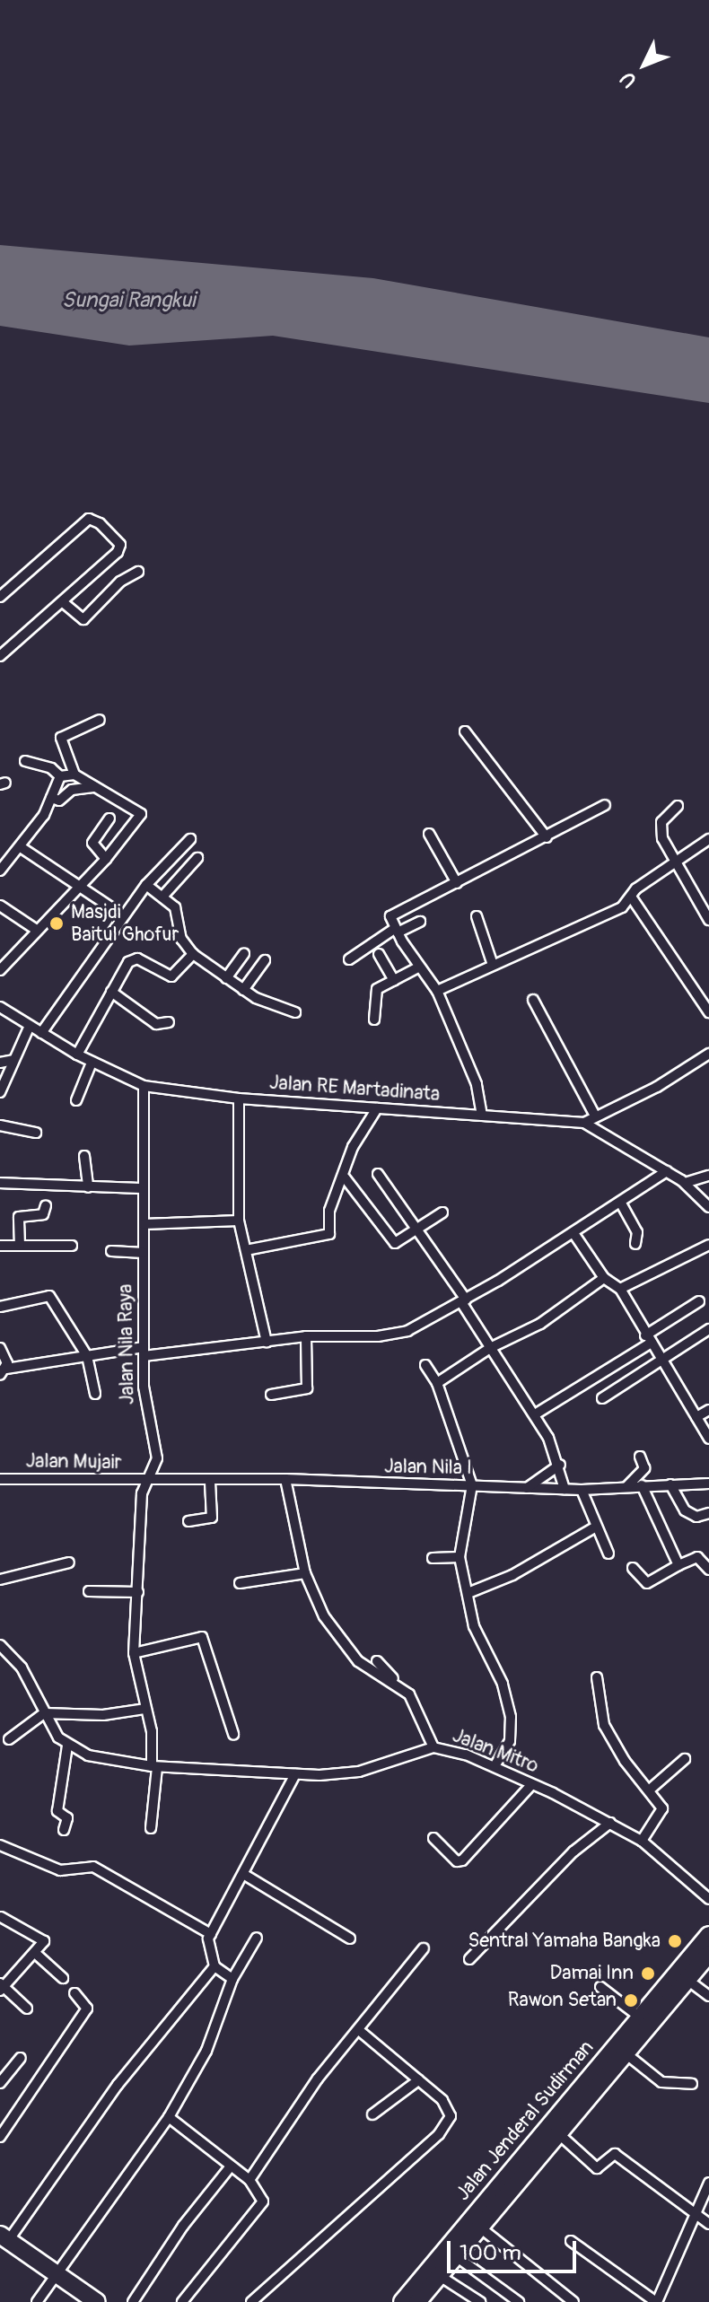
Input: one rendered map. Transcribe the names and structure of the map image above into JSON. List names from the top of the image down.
{
  "streets": {
    "highway": ["Jalan Jenderal Sudirman"],
    "street": [
      "Jalan RE Martadinata",
      "Jalan Nila Raya",
      "Jalan Mujair",
      "Jalan Nila I",
      "Jalan Mitro"
    ]
  },
  "crossings": [
    ["Jalan RE Martadinata", "Jalan Nila Raya"],
    ["Jalan Nila Raya", "Jalan Mujair"],
    ["Jalan Nila Raya", "Jalan Nila I"],
    ["Jalan Nila Raya", "Jalan Mitro"],
    ["Jalan Mujair", "Jalan Nila I"]
  ],
  "water": ["Sungai Rangkui"],
  "places": [
    "Masjdi Baitul Ghofur",
    "Sentral Yamaha Bangka",
    "Damai Inn",
    "Rawon Setan"
  ],
  "scale_bar": "100 m",
  "north": "bottom left"
}
